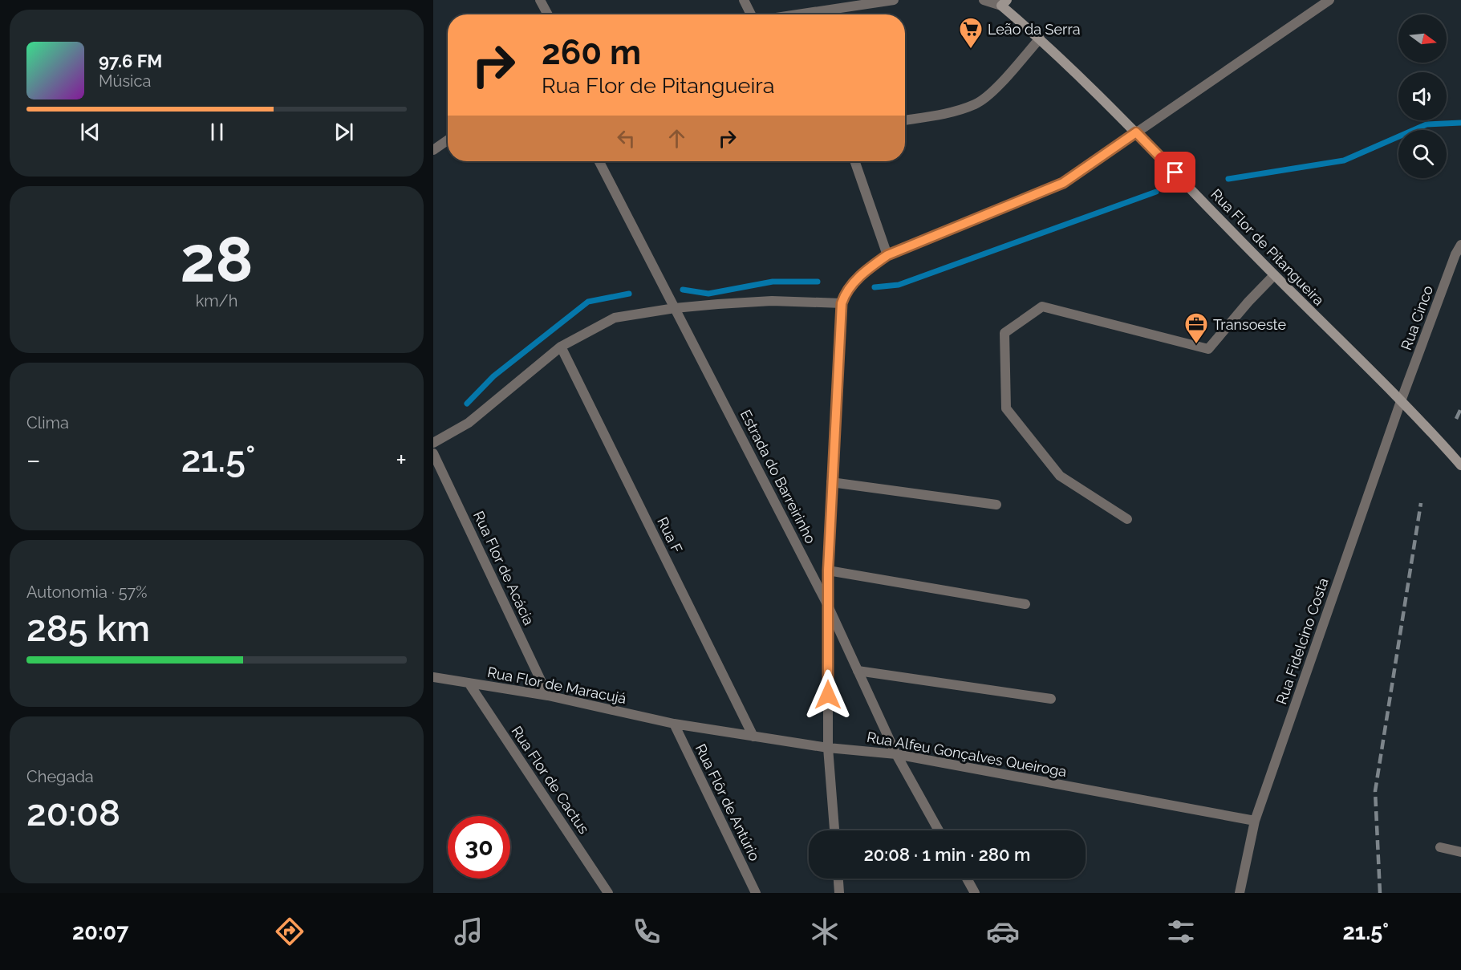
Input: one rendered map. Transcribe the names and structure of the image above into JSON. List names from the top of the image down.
{
  "streets": {
    "street": [
      "Rua Flor de Pitangueira",
      "Rua Cinco",
      "Estrada do Barreirinho",
      "Rua F",
      "Rua Flor de Acácia",
      "Rua Fidelcino Costa",
      "Rua Flor de Maracujá",
      "Rua Alfeu Gonçalves Queiroga",
      "Rua Flor de Cactus",
      "Rua Flôr de Antúrio"
    ]
  },
  "crossings": [
    ["Rua Flor de Pitangueira", "Rua Cinco"],
    ["Rua Flor de Pitangueira", "Rua Fidelcino Costa"],
    ["Rua Cinco", "Rua Fidelcino Costa"],
    ["Estrada do Barreirinho", "Rua Alfeu Gonçalves Queiroga"],
    ["Rua F", "Rua Alfeu Gonçalves Queiroga"],
    ["Rua Flor de Acácia", "Rua Flor de Maracujá"],
    ["Rua Fidelcino Costa", "Rua Alfeu Gonçalves Queiroga"],
    ["Rua Flor de Maracujá", "Rua Alfeu Gonçalves Queiroga"],
    ["Rua Flor de Maracujá", "Rua Flor de Cactus"],
    ["Rua Flor de Maracujá", "Rua Flôr de Antúrio"],
    ["Rua Alfeu Gonçalves Queiroga", "Rua Flôr de Antúrio"]
  ],
  "places": {
    "supermarket": ["Leão da Serra"],
    "office": ["Transoeste"]
  },
  "north": "right",
  "page": {
    "turn": ["260 m", "Rua Flor de Pitangueira"],
    "song": ["97.6 FM", "Música"],
    "tile": [
      ["28", "km/h"],
      "Clima",
      ["Autonomia · 57%", "285 km"],
      ["Chegada", "20:08"]
    ],
    "heat": ["−", "21.5°", "+"],
    "limit": "30",
    "trip": "20:08 · 1 min · 280 m",
    "tabs": ["20:07", "21.5°"]
  }
}
